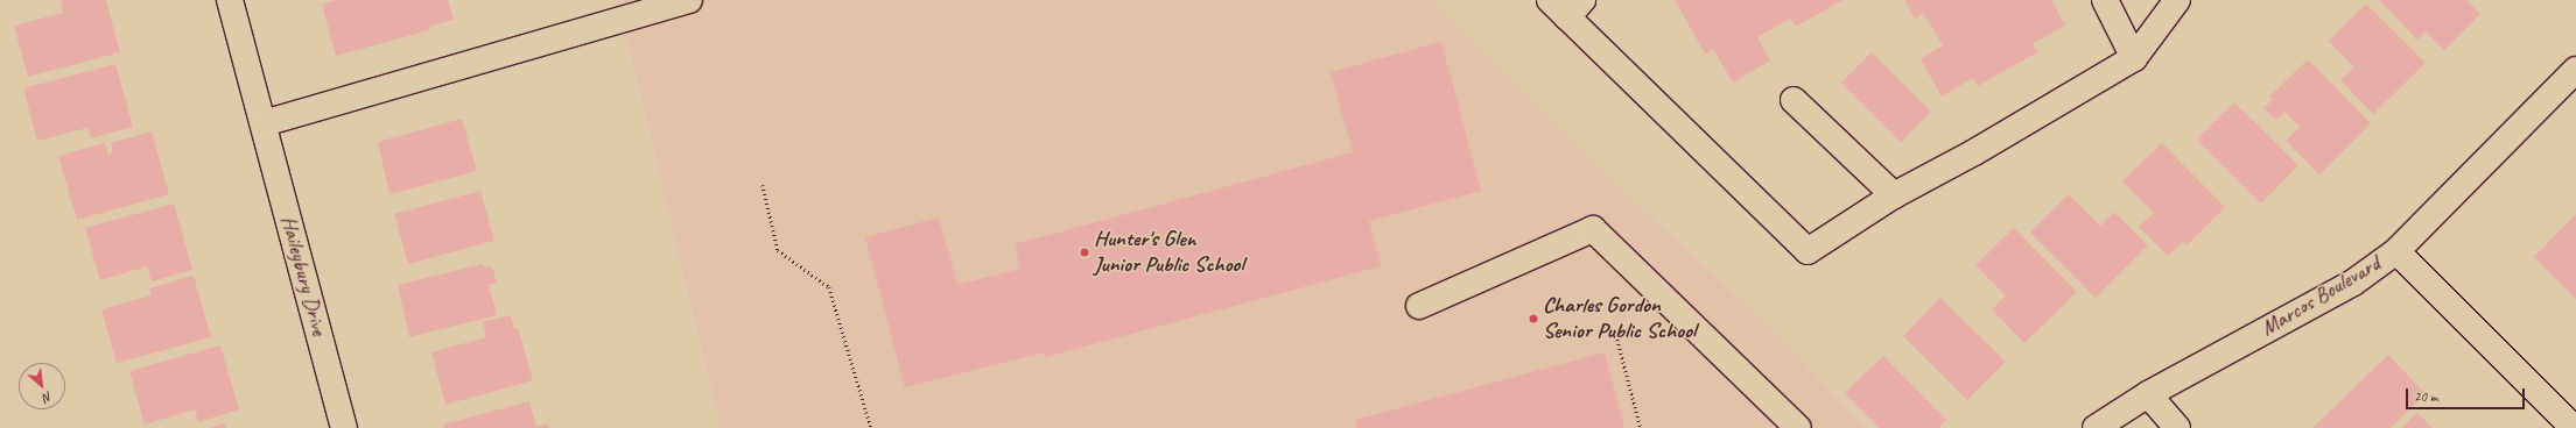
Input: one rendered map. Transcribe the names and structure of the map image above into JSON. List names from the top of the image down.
{
  "streets": {
    "street": ["Haileybury Drive", "Marcos Boulevard"]
  },
  "places": ["Hunter's Glen Junior Public School", "Charles Gordon Senior Public School"],
  "scale_bar": "20 m",
  "north": "bottom right"
}
